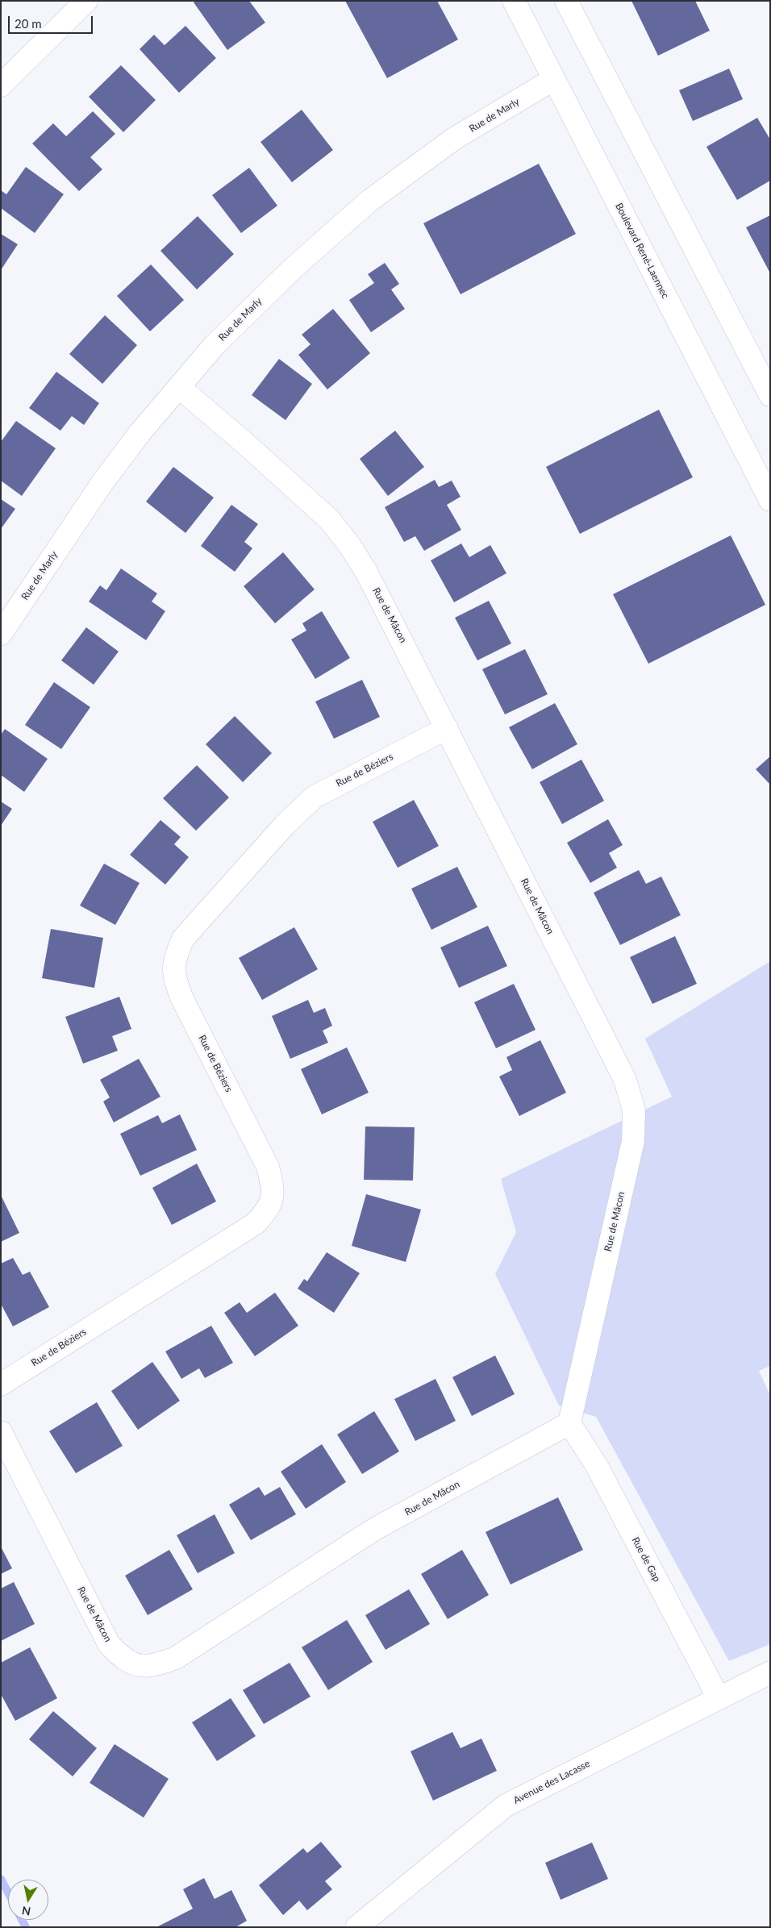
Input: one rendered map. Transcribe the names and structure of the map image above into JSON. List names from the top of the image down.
{
  "streets": {
    "street": [
      "Rue de Marly",
      "Boulevard René-Laennec",
      "Rue de Mâcon",
      "Rue de Béziers",
      "Rue de Gap",
      "Avenue des Lacasse"
    ]
  },
  "crossings": [
    ["Rue de Marly", "Boulevard René-Laennec"],
    ["Rue de Marly", "Rue de Mâcon"],
    ["Rue de Mâcon", "Rue de Béziers"],
    ["Rue de Mâcon", "Rue de Gap"],
    ["Rue de Gap", "Avenue des Lacasse"]
  ],
  "scale_bar": "20 m",
  "north": "bottom"
}
